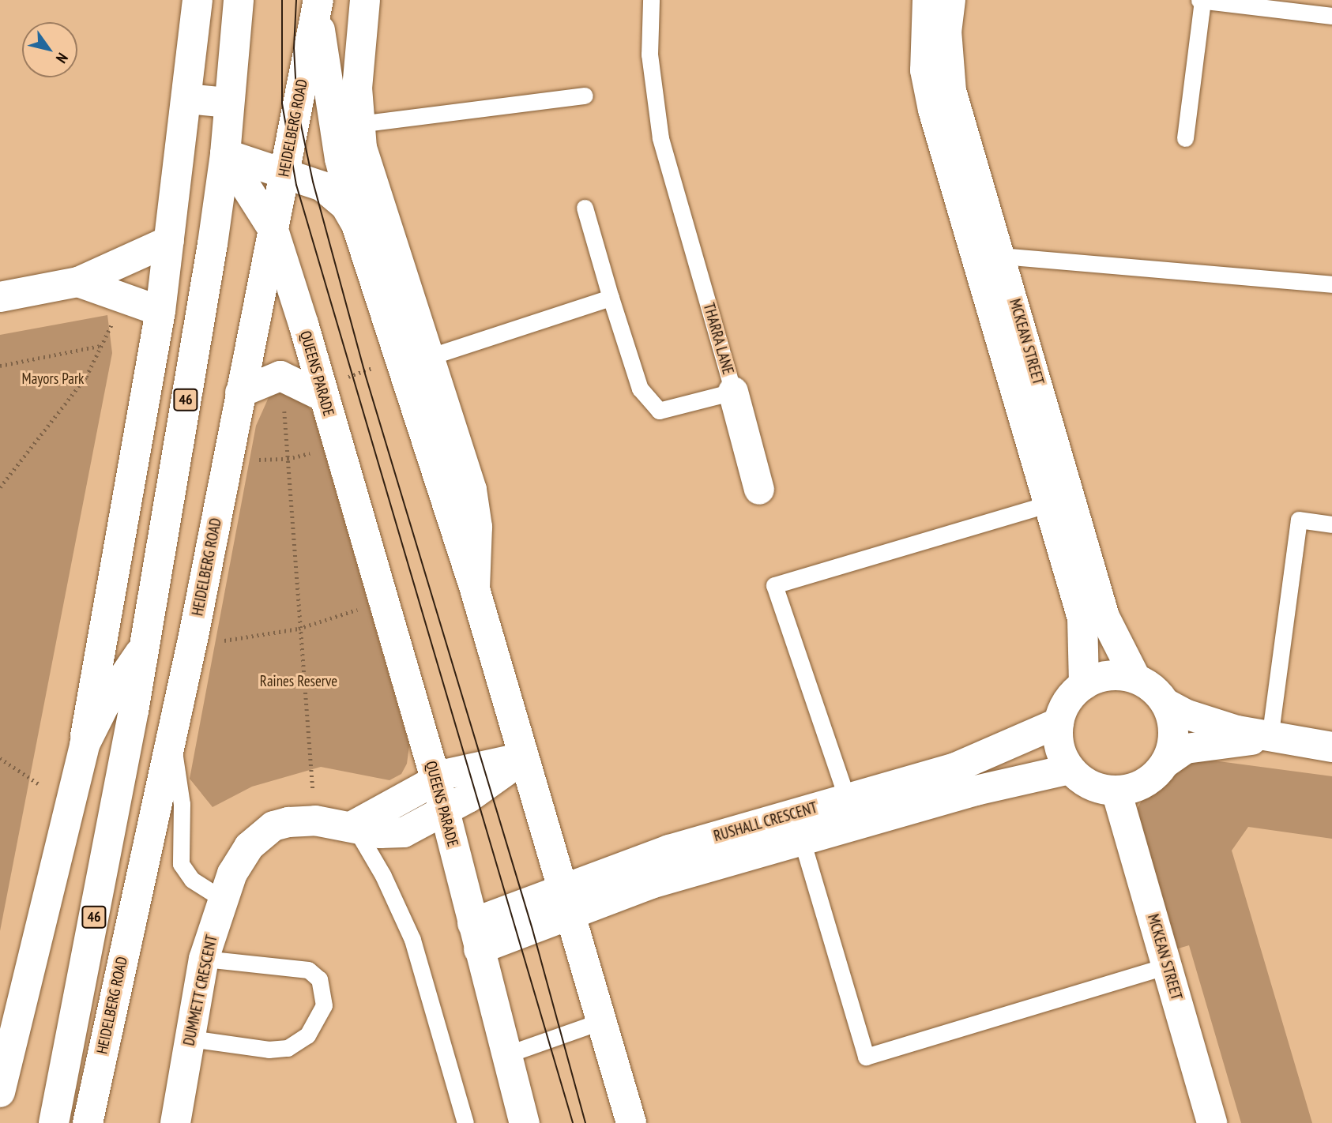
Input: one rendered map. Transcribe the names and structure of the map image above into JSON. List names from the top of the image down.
{
  "streets": {
    "street": [
      "HEIDELBERG ROAD",
      "MCKEAN STREET",
      "QUEENS PARADE",
      "46",
      "RUSHALL CRESCENT",
      "DUMMETT CRESCENT"
    ],
    "lane": ["THARRA LANE"]
  },
  "crossings": [
    ["HEIDELBERG ROAD", "QUEENS PARADE"],
    ["MCKEAN STREET", "RUSHALL CRESCENT"],
    ["QUEENS PARADE", "46"],
    ["QUEENS PARADE", "RUSHALL CRESCENT"],
    ["QUEENS PARADE", "DUMMETT CRESCENT"]
  ],
  "parks": ["Mayors Park", "Raines Reserve"],
  "north": "bottom right"
}
